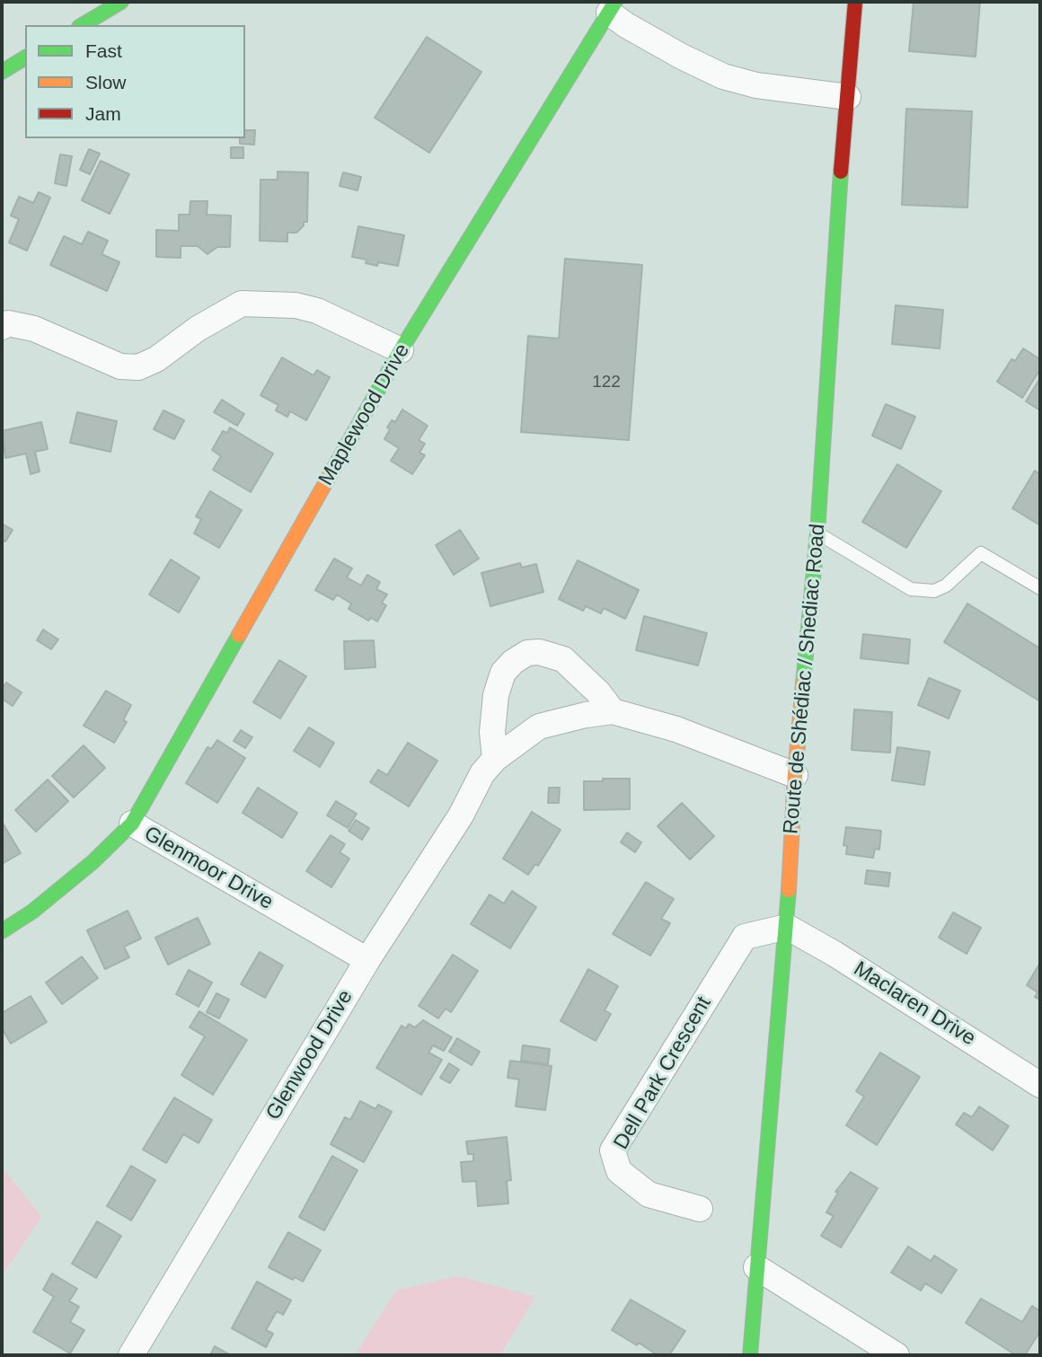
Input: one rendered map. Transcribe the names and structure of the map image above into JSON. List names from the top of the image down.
{
  "streets": {
    "main road": ["Maplewood Drive", "Route de Shédiac / Shediac Road", "Glenmoor Drive"],
    "street": ["Maclaren Drive", "Glenwood Drive", "Dell Park Crescent"]
  },
  "crossings": [
    ["Maplewood Drive", "Route de Shédiac / Shediac Road"],
    ["Maplewood Drive", "Glenmoor Drive"],
    ["Route de Shédiac / Shediac Road", "Maclaren Drive"],
    ["Route de Shédiac / Shediac Road", "Glenwood Drive"],
    ["Route de Shédiac / Shediac Road", "Dell Park Crescent"],
    ["Glenmoor Drive", "Glenwood Drive"],
    ["Maclaren Drive", "Dell Park Crescent"]
  ],
  "house_numbers": ["122"],
  "legend": ["Fast", "Slow", "Jam"]
}
